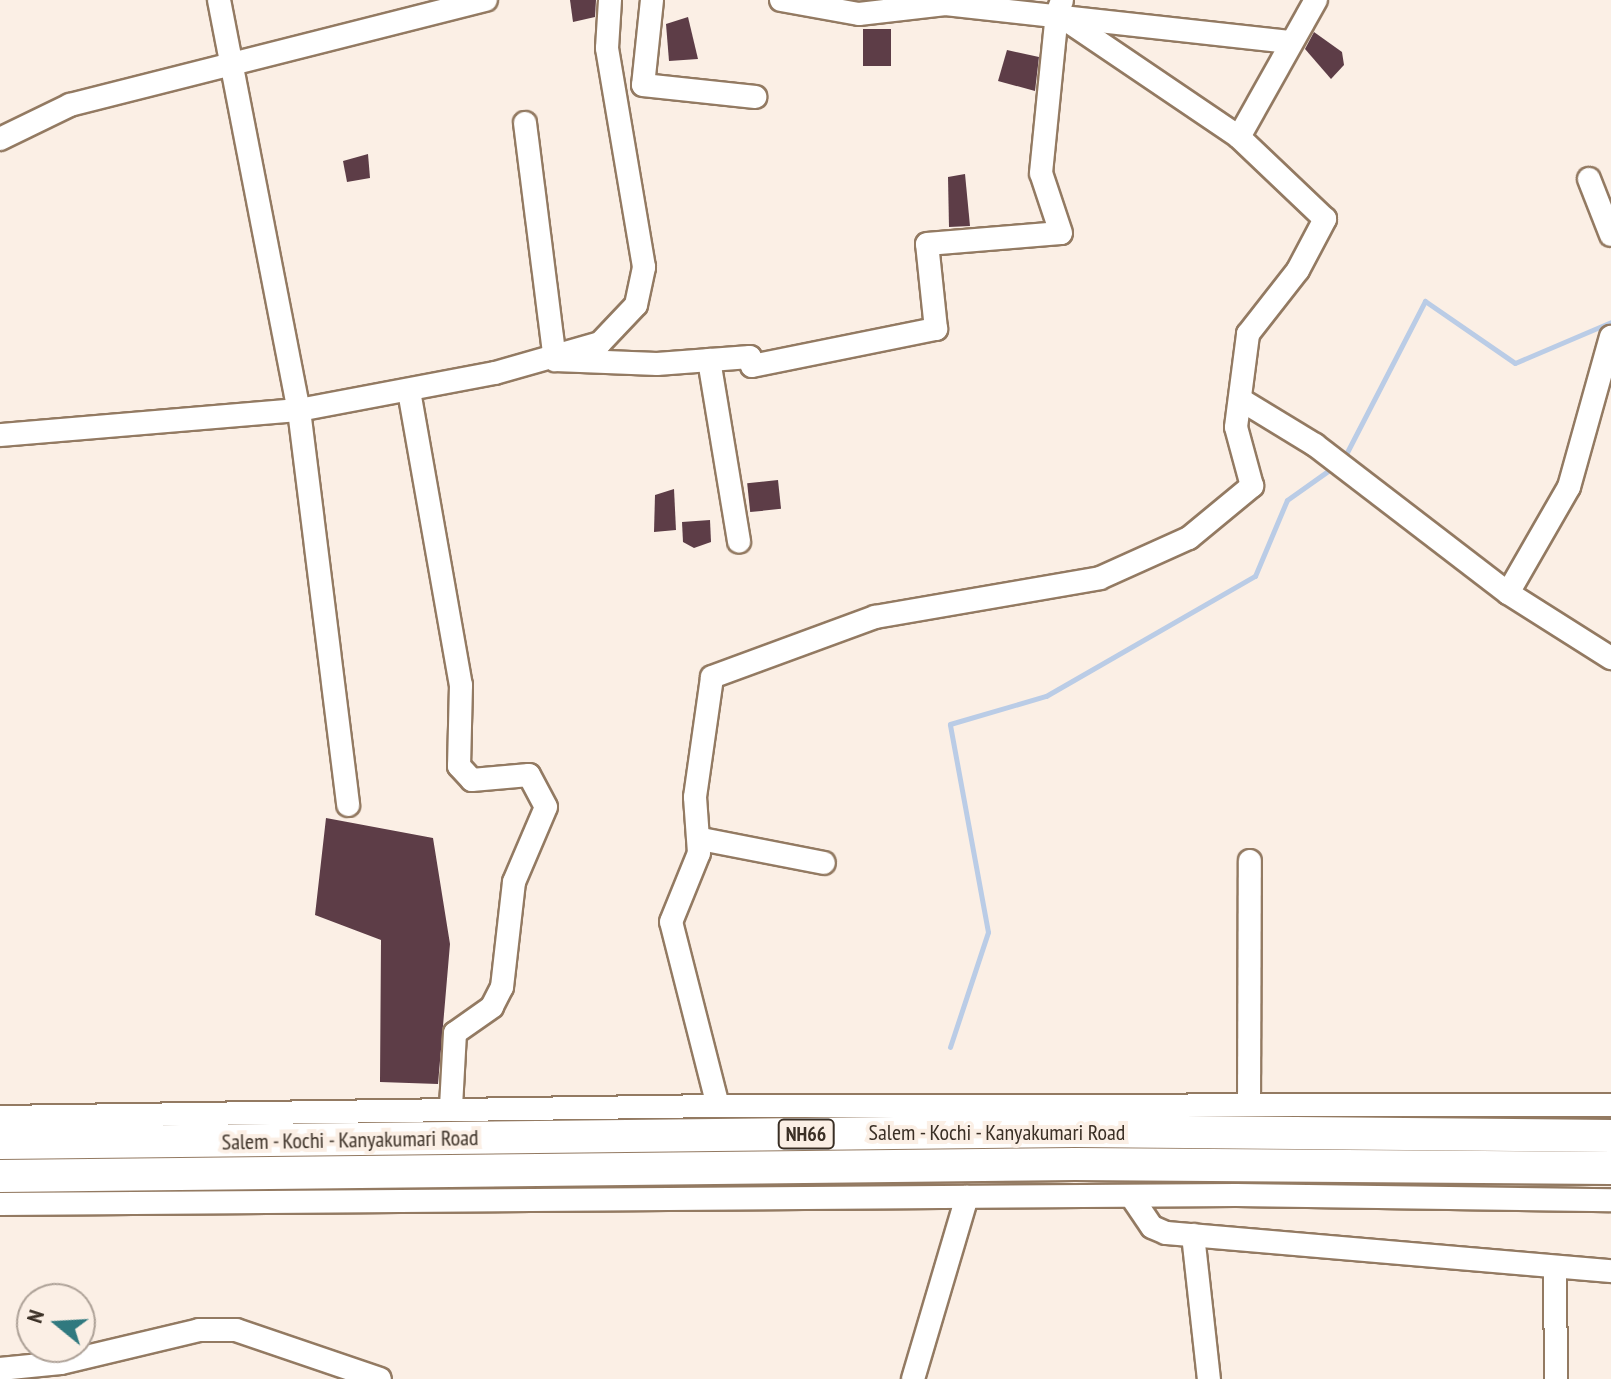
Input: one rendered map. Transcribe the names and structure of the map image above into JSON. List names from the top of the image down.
{
  "streets": {
    "highway": ["Salem - Kochi - Kanyakumari Road", "NH66"]
  },
  "north": "left"
}
